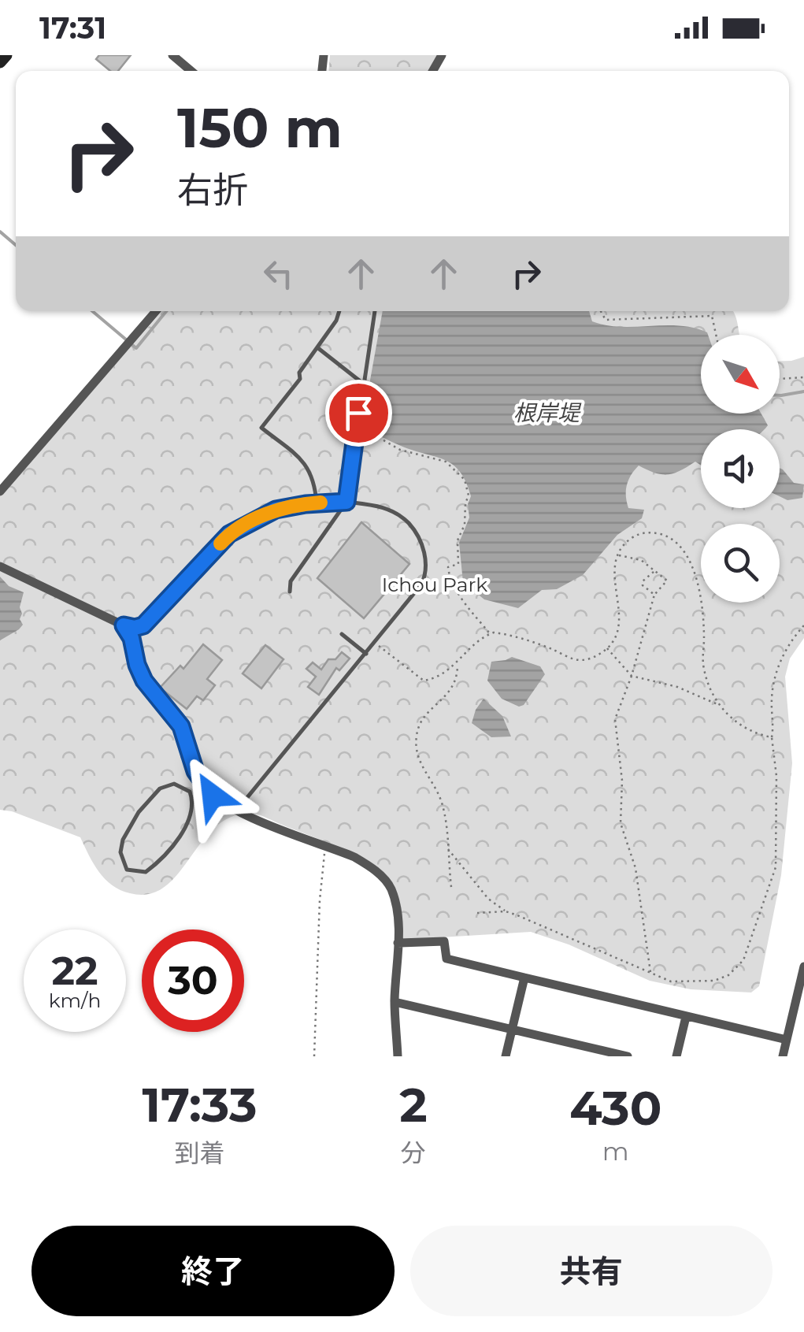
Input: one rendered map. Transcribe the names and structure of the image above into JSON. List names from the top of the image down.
{
  "water": ["根岸堤"],
  "parks": ["Ichou Park"],
  "north": "bottom right",
  "page": {
    "status": "17:31",
    "turn": ["150 m", "右折"],
    "speed": "22 km/h",
    "limit": "30",
    "eta": [
      "17:33",
      "到着",
      "2",
      "分",
      "430",
      "m"
    ],
    "buttons": ["終了", "共有"]
  }
}
